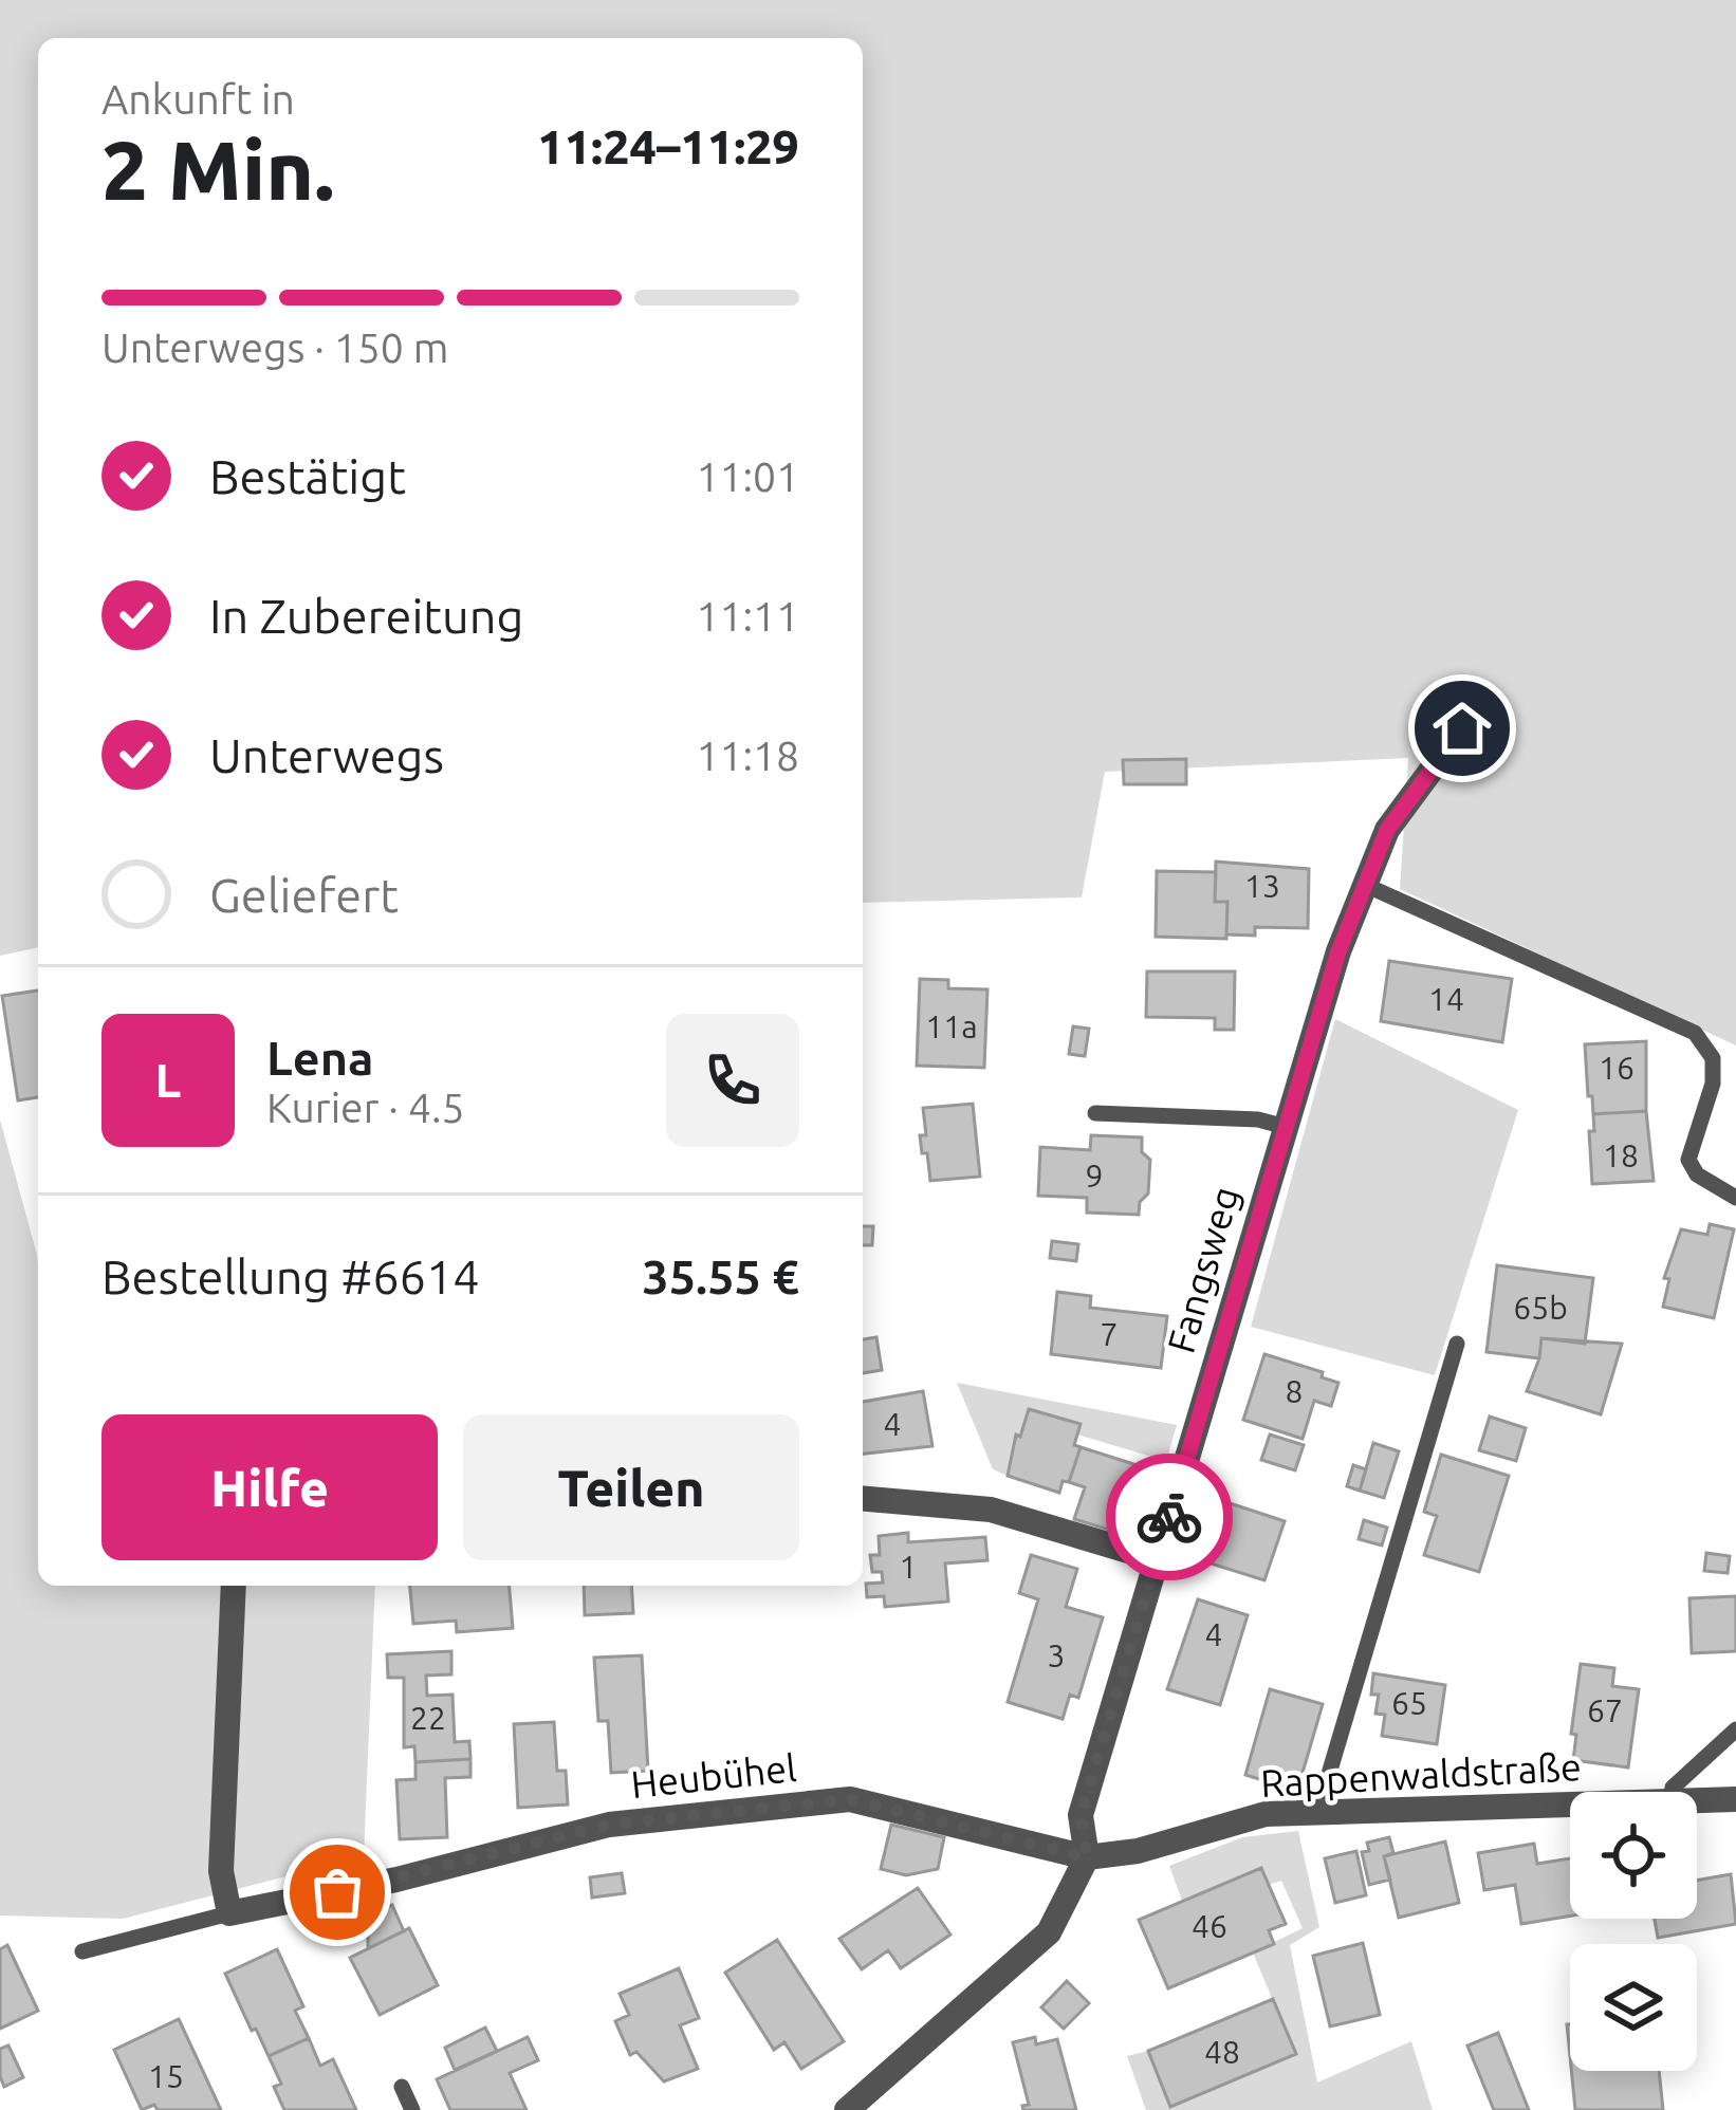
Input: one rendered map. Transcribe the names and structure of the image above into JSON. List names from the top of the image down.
{
  "streets": {
    "street": ["Fangsweg", "Rappenwaldstraße", "Heubühel"]
  },
  "crossings": [
    ["Fangsweg", "Rappenwaldstraße"],
    ["Fangsweg", "Heubühel"],
    ["Rappenwaldstraße", "Heubühel"]
  ],
  "house_numbers": [
    "13",
    "14",
    "11a",
    "16",
    "18",
    "9",
    "65b",
    "7",
    "8",
    "4",
    "1",
    "4",
    "3",
    "65",
    "67",
    "22",
    "46",
    "48",
    "15"
  ],
  "page": {
    "heading": ["2 Min.", "Ankunft in", "11:24–11:29"],
    "panel": [
      "Lena",
      "Kurier · 4.5",
      "Bestellung #6614",
      "35.55 €"
    ],
    "bar": "Unterwegs · 150 m",
    "list": [
      ["Bestätigt", "11:01"],
      ["In Zubereitung", "11:11"],
      ["Unterwegs", "11:18"],
      "Geliefert"
    ],
    "round": "L",
    "buttons": ["Hilfe", "Teilen"]
  }
}
